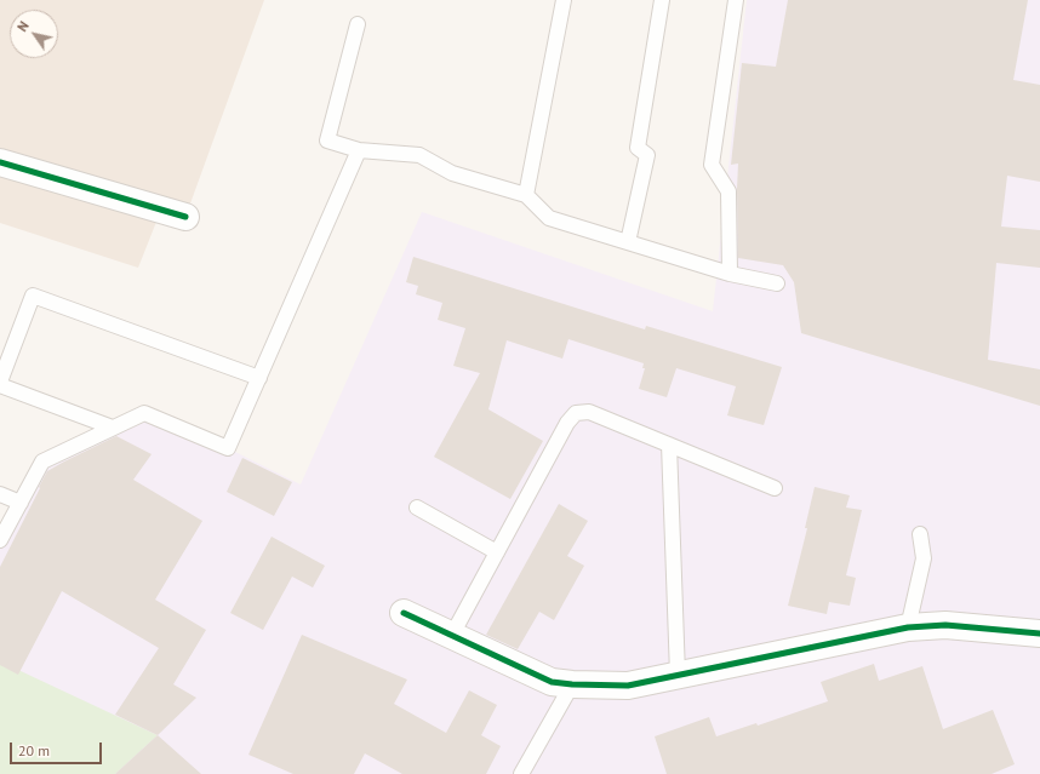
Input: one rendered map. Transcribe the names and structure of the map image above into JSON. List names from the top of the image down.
{
  "scale_bar": "20 m",
  "north": "top left"
}
